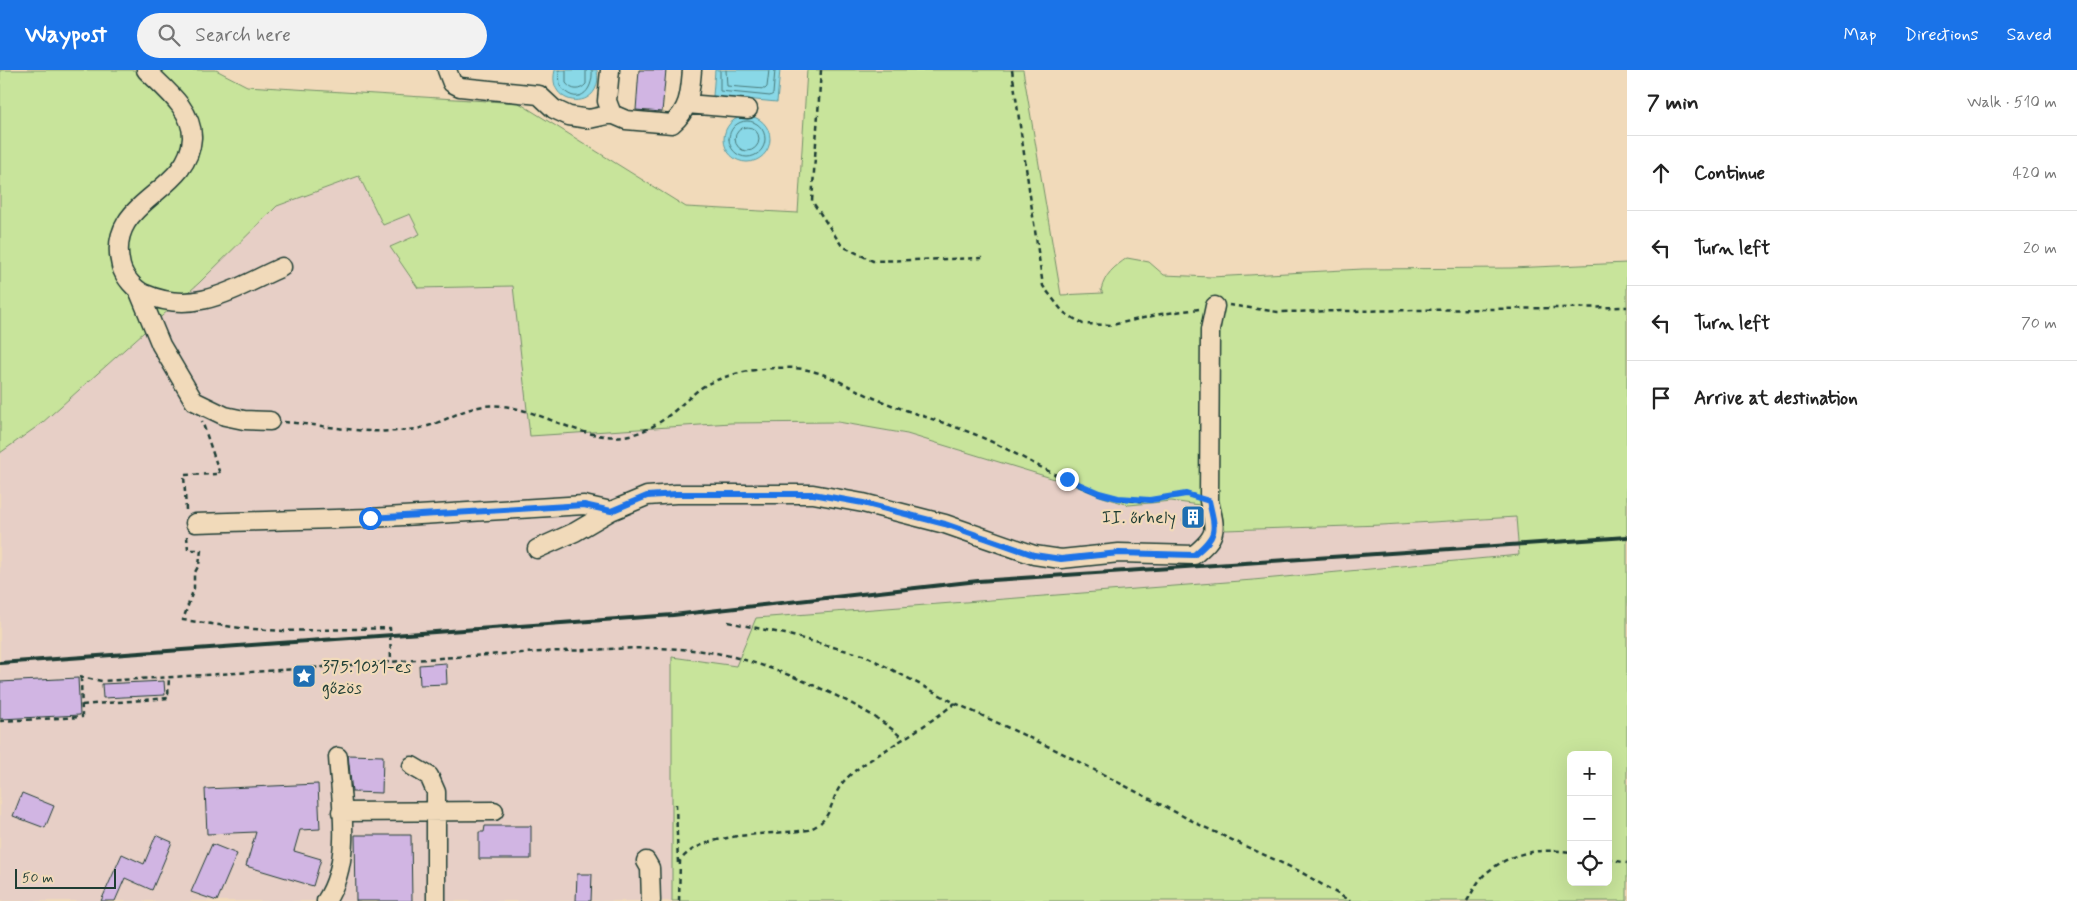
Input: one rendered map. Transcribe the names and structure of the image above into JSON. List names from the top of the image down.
{
  "places": {
    "building": ["II. őrhely"],
    "place": ["375.1031-es gőzös"]
  },
  "scale_bar": "50 m",
  "page": {
    "header": "Waypost",
    "search": "Search here",
    "nav": ["Map", "Directions", "Saved"],
    "heading": ["7 min", "Walk · 510 m"],
    "list": [
      ["Continue", "420 m"],
      ["Turn left", "20 m"],
      ["Turn left", "70 m"],
      "Arrive at destination"
    ],
    "map_buttons": ["+", "−"],
    "scale": "50 m"
  }
}
